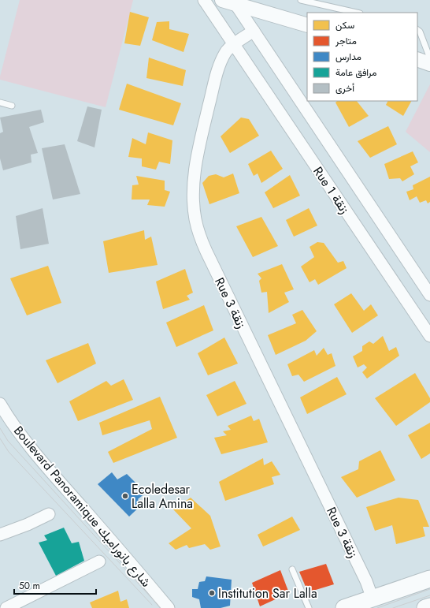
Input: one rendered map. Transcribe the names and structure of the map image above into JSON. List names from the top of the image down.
{
  "streets": {
    "street": ["Rue 1 زنقة", "Rue 3 زنقة", "Boulevard Panoramique شارع بانوراميك"]
  },
  "crossings": [
    ["Rue 1 زنقة", "Rue 3 زنقة"]
  ],
  "places": ["Ecoledesar Lalla Amina", "Institution Sar Lalla"],
  "legend": [
    "سكن",
    "متاجر",
    "مدارس",
    "مرافق عامة",
    "أخرى"
  ],
  "scale_bar": "50 m"
}
